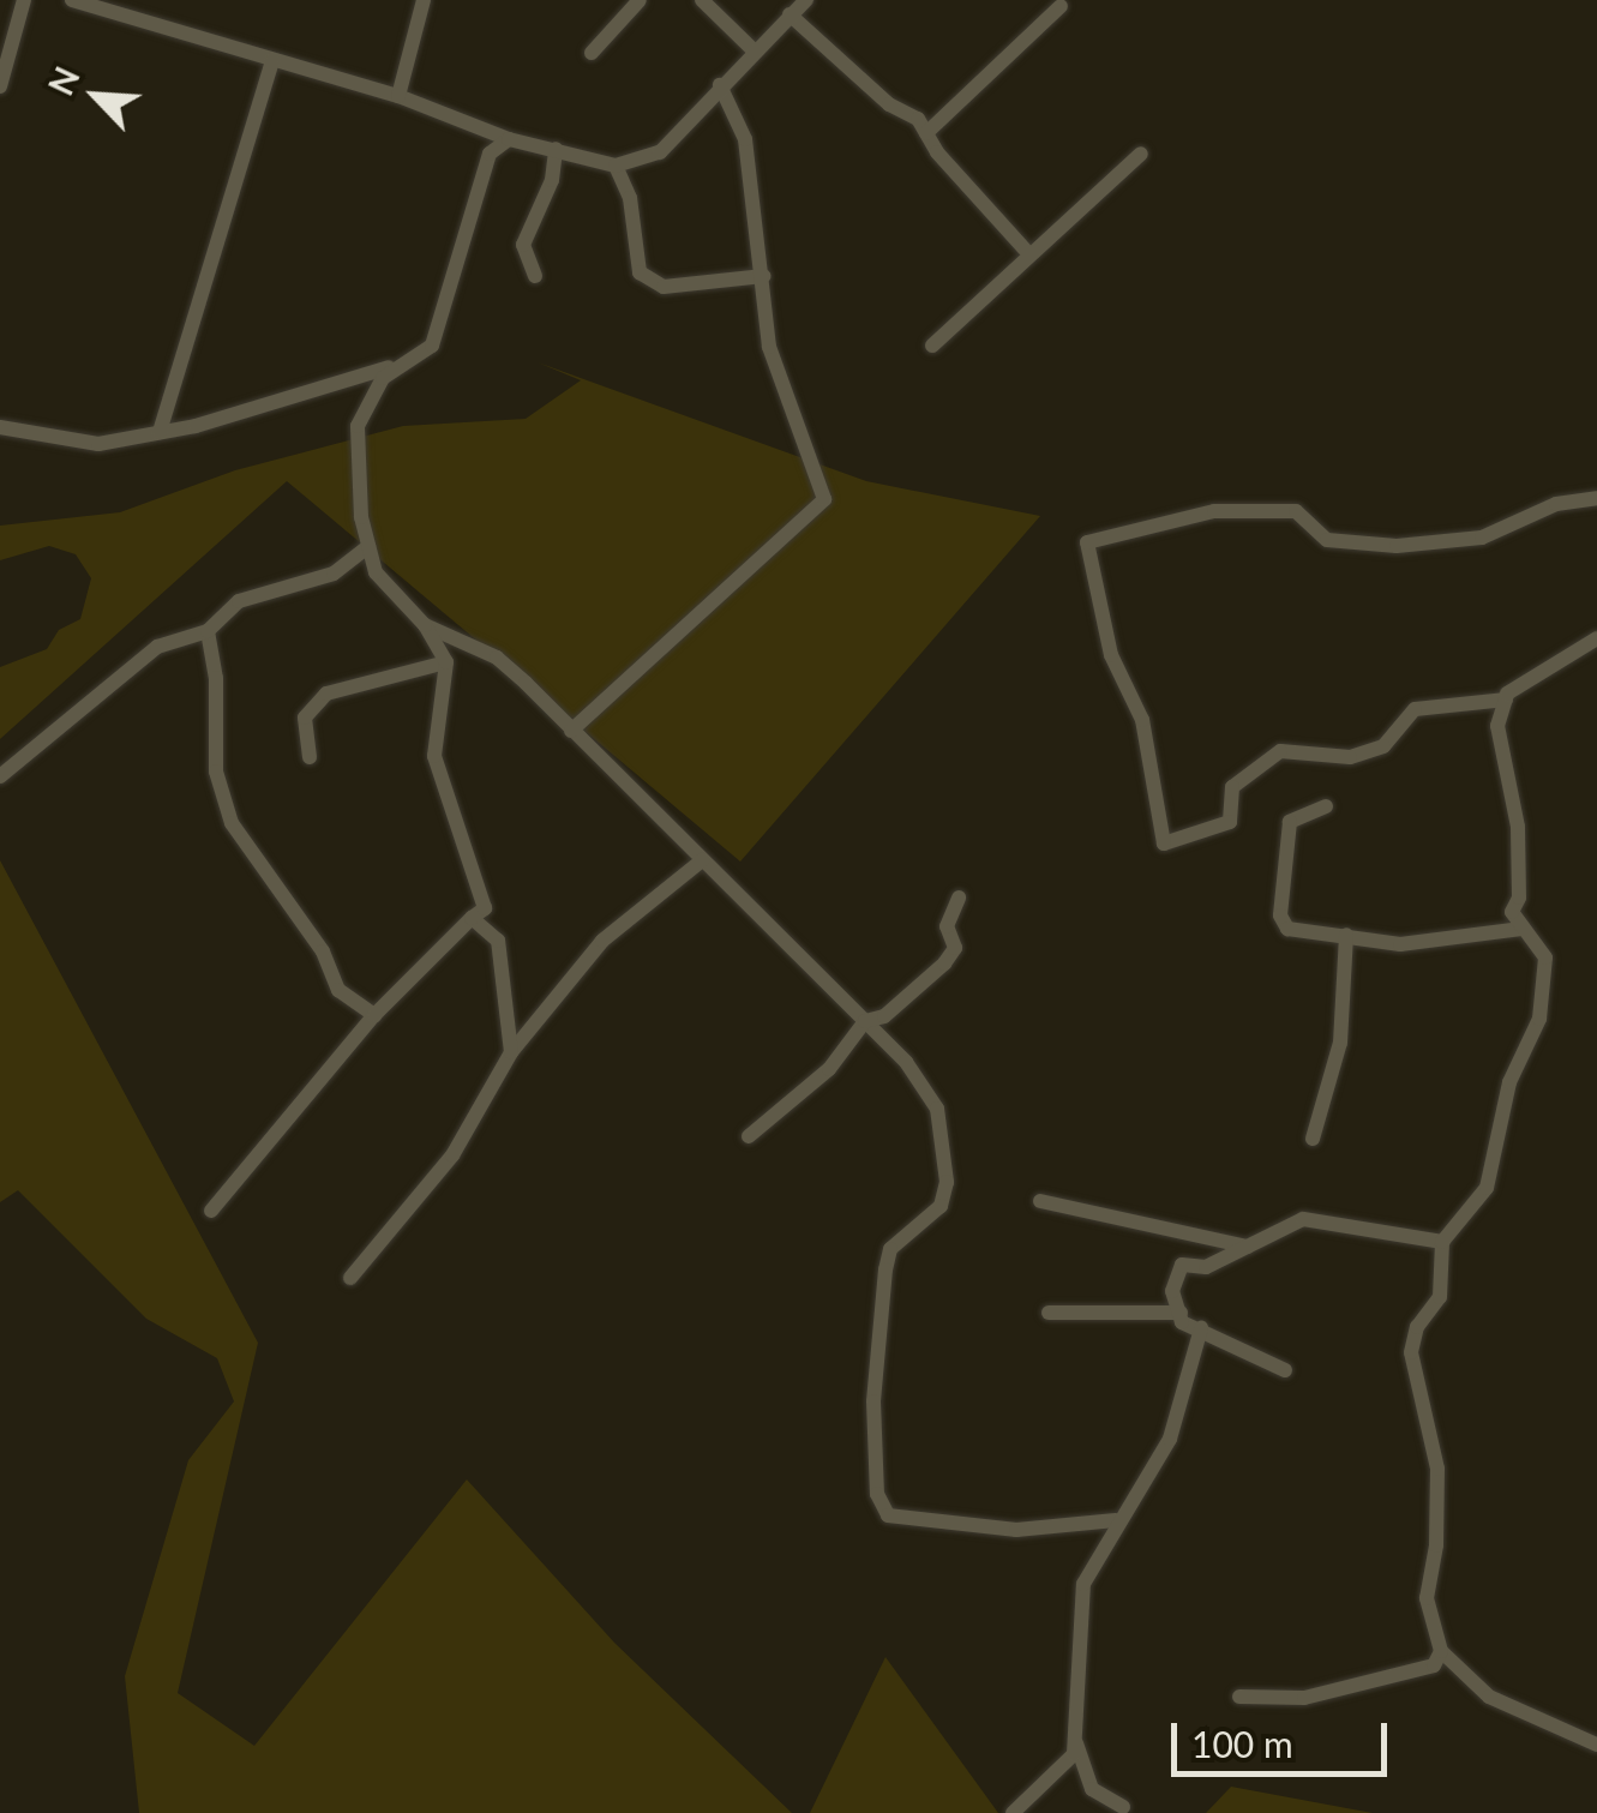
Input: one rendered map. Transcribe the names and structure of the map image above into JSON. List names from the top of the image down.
{
  "scale_bar": "100 m",
  "north": "top left"
}
